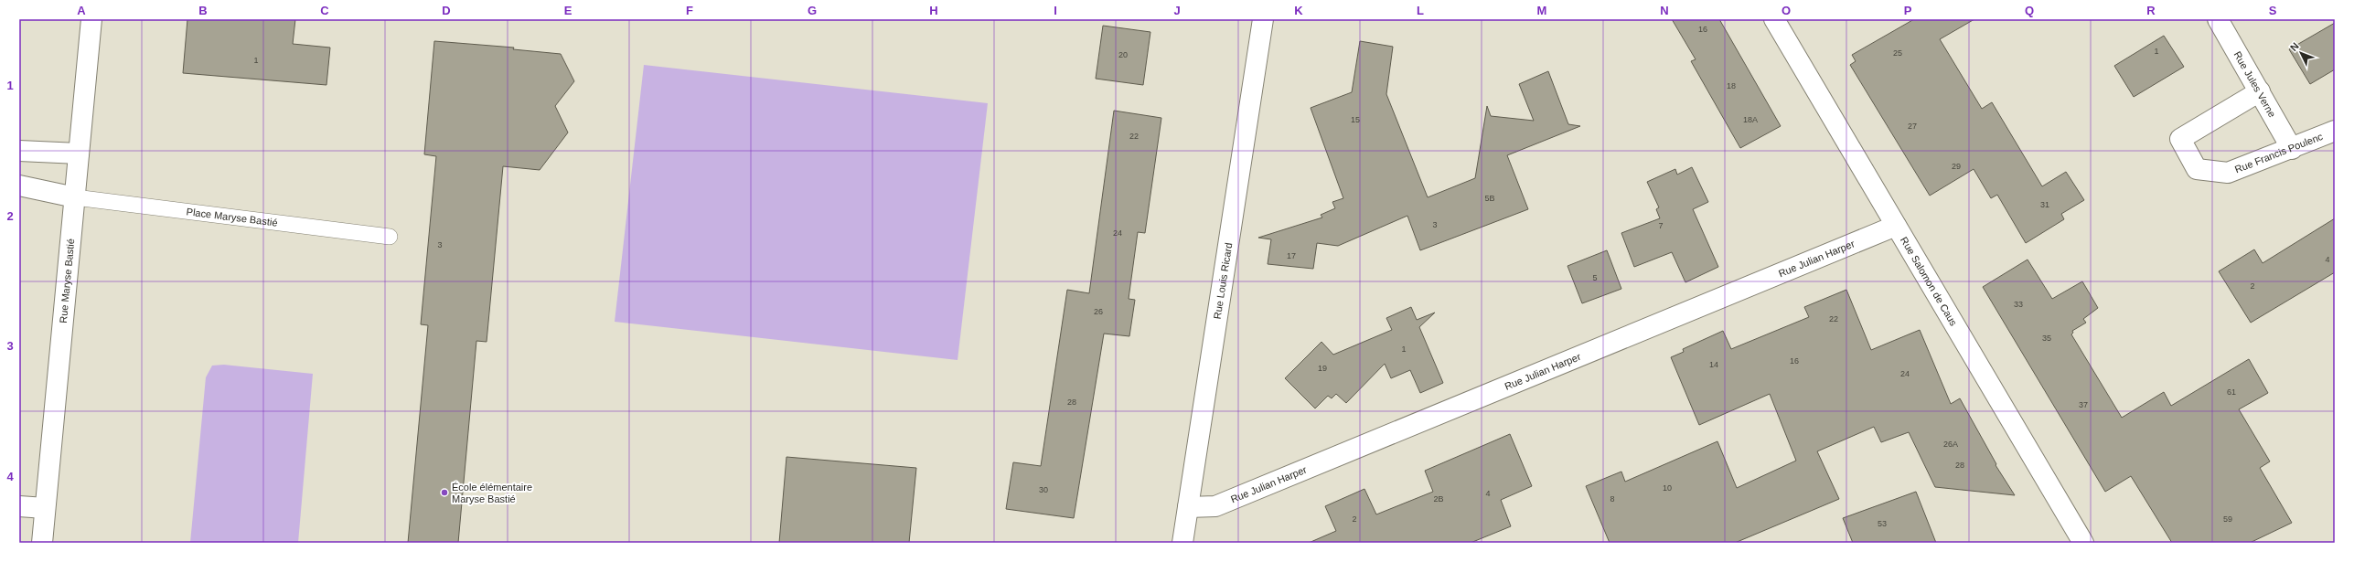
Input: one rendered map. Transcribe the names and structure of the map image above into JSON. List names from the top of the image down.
{
  "streets": {
    "street": [
      "Rue Jules Verne",
      "Rue Francis Poulenc",
      "Rue Julian Harper",
      "Rue Louis Ricard",
      "Rue Maryse Bastié",
      "Rue Salomon de Caus"
    ],
    "lane": ["Place Maryse Bastié"]
  },
  "crossings": [
    ["Rue Jules Verne", "Rue Francis Poulenc"],
    ["Place Maryse Bastié", "Rue Maryse Bastié"],
    ["Rue Julian Harper", "Rue Louis Ricard"],
    ["Rue Julian Harper", "Rue Salomon de Caus"]
  ],
  "places": ["École élémentaire Maryse Bastié"],
  "house_numbers": [
    "16",
    "1",
    "25",
    "20",
    "1",
    "18",
    "15",
    "18A",
    "27",
    "22",
    "29",
    "5B",
    "31",
    "3",
    "7",
    "24",
    "3",
    "17",
    "4",
    "5",
    "2",
    "33",
    "26",
    "22",
    "35",
    "1",
    "16",
    "14",
    "19",
    "24",
    "61",
    "28",
    "37",
    "26A",
    "28",
    "10",
    "30",
    "4",
    "2B",
    "8",
    "2",
    "59",
    "53"
  ],
  "north": "top left",
  "grid": {
    "columns": [
      "A",
      "B",
      "C",
      "D",
      "E",
      "F",
      "G",
      "H",
      "I",
      "J",
      "K",
      "L",
      "M",
      "N",
      "O",
      "P",
      "Q",
      "R",
      "S"
    ],
    "rows": [
      "1",
      "2",
      "3",
      "4"
    ]
  }
}
